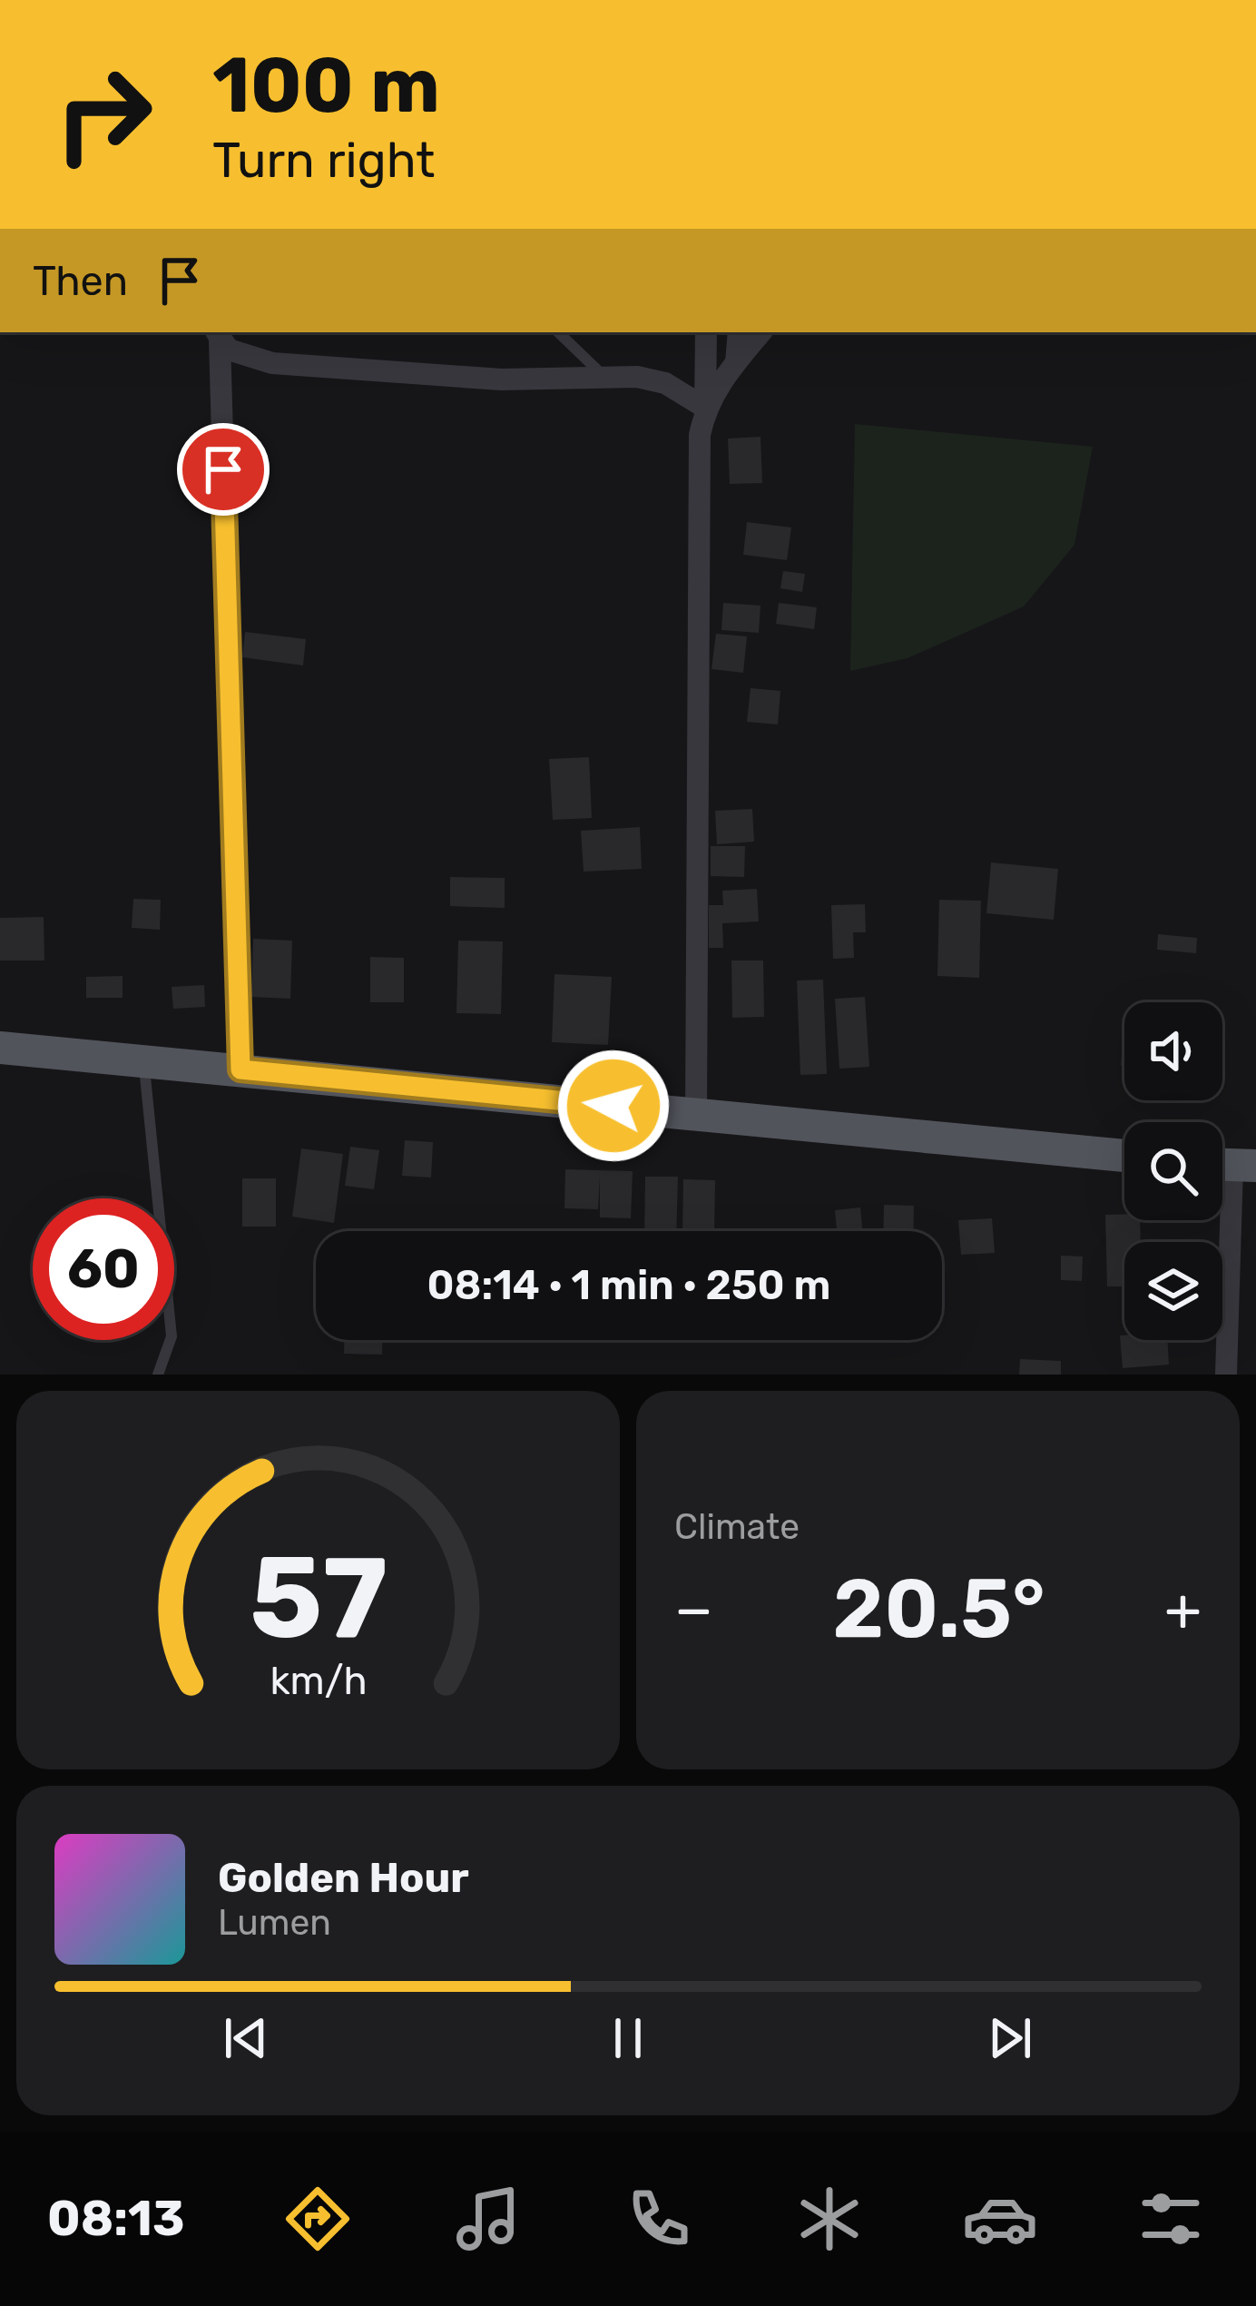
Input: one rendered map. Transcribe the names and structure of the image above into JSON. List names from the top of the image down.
{
  "page": {
    "turn": ["100 m", "Turn right"],
    "then": "Then",
    "limit": "60",
    "trip": "08:14 · 1 min · 250 m",
    "tile": "Climate",
    "heat": ["−", "20.5°", "+"],
    "song": ["Golden Hour", "Lumen"],
    "tabs": "08:13",
    "gauge": ["57", "km/h"]
  }
}
